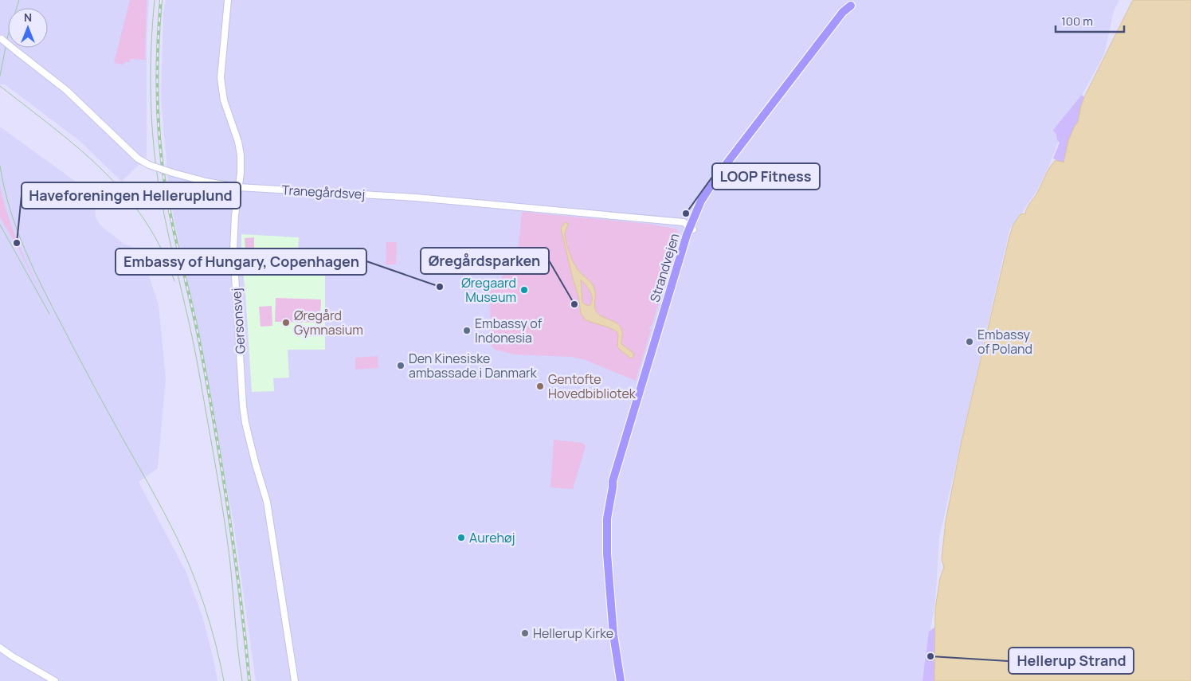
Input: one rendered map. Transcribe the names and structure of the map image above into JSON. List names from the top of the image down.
{
  "streets": {
    "main road": ["Strandvejen"],
    "street": ["Tranegårdsvej", "Gersonsvej"]
  },
  "crossings": [
    ["Tranegårdsvej", "Strandvejen"],
    ["Tranegårdsvej", "Gersonsvej"]
  ],
  "places": [
    "LOOP Fitness",
    "Haveforeningen Helleruplund",
    "Embassy of Hungary, Copenhagen",
    "Øregaard Museum",
    "Øregårdsparken",
    "Øregård Gymnasium",
    "Embassy of Indonesia",
    "Embassy of Poland",
    "Den Kinesiske ambassade i Danmark",
    "Gentofte Hovedbibliotek",
    "Aurehøj",
    "Hellerup Kirke",
    "Hellerup Strand"
  ],
  "scale_bar": "100 m",
  "north": "top"
}
